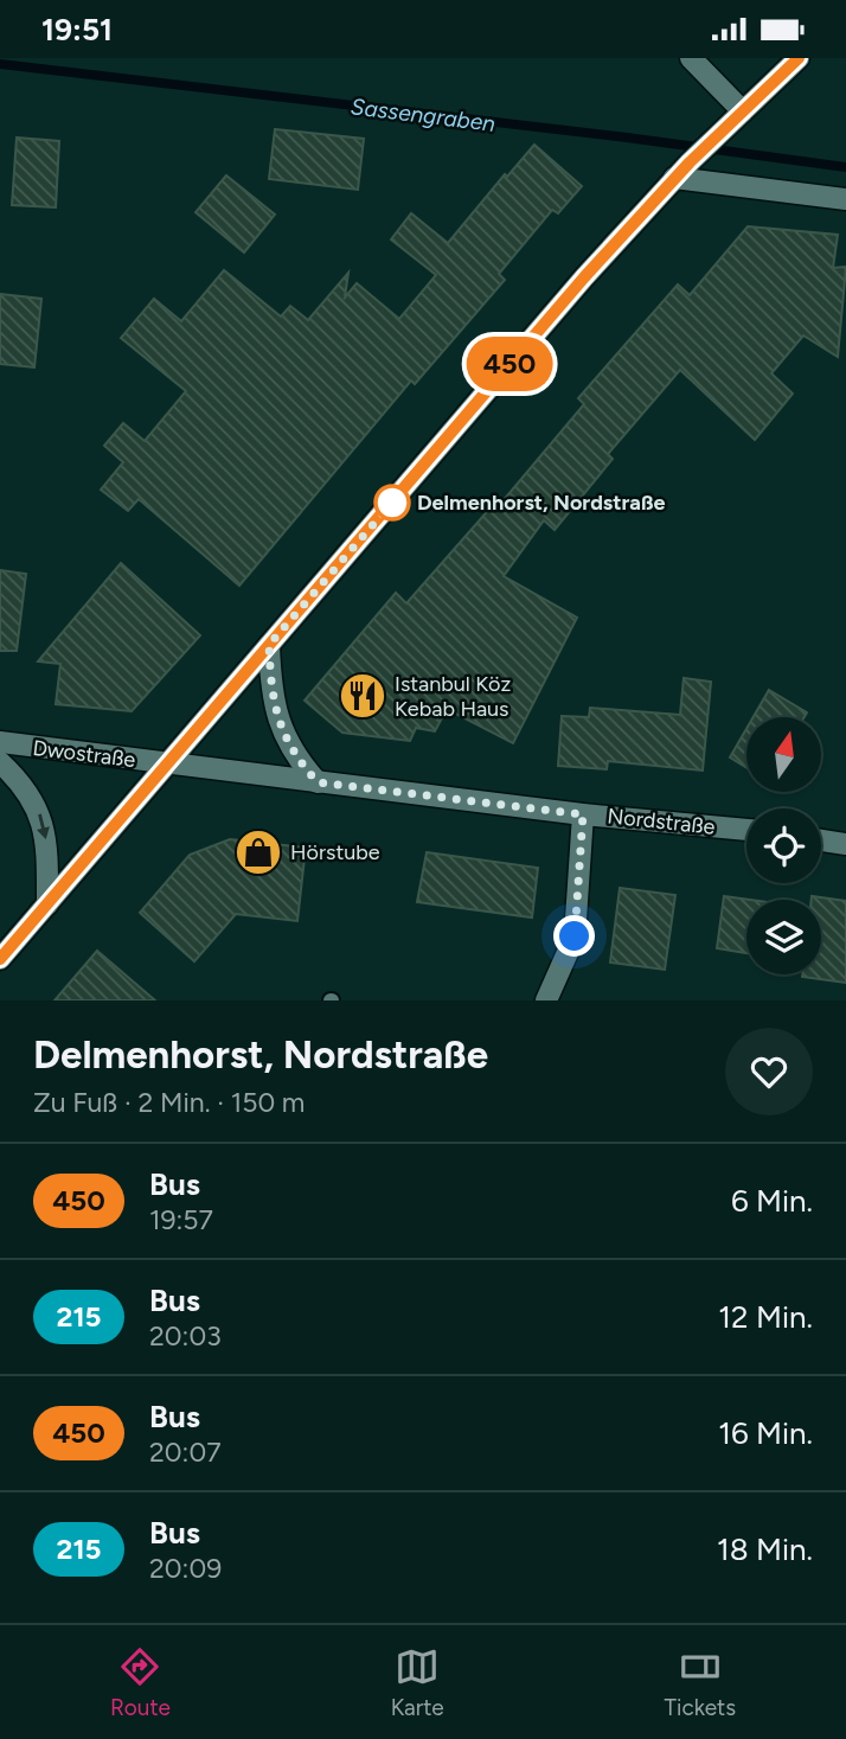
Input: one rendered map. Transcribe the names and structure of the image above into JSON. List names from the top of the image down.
{
  "streets": {
    "street": ["Dwostraße", "Nordstraße"]
  },
  "crossings": [
    ["Dwostraße", "Nordstraße"]
  ],
  "water": ["Sassengraben"],
  "places": {
    "other": ["Delmenhorst, Nordstraße"],
    "restaurant": ["Istanbul Köz Kebab Haus"],
    "shop": ["Hörstube"]
  },
  "lines": ["bus line 450"],
  "north": "top",
  "page": {
    "status": "19:51",
    "on_map": "450",
    "heading": ["Delmenhorst, Nordstraße", "Zu Fuß · 2 Min. · 150 m"],
    "list": [
      {
        "mark": "450",
        "name": "Bus",
        "note": "19:57",
        "value": "6 Min."
      },
      {
        "mark": "215",
        "name": "Bus",
        "note": "20:03",
        "value": "12 Min."
      },
      {
        "mark": "450",
        "name": "Bus",
        "note": "20:07",
        "value": "16 Min."
      },
      {
        "mark": "215",
        "name": "Bus",
        "note": "20:09",
        "value": "18 Min."
      }
    ],
    "tabs": ["Route", "Karte", "Tickets"]
  }
}
